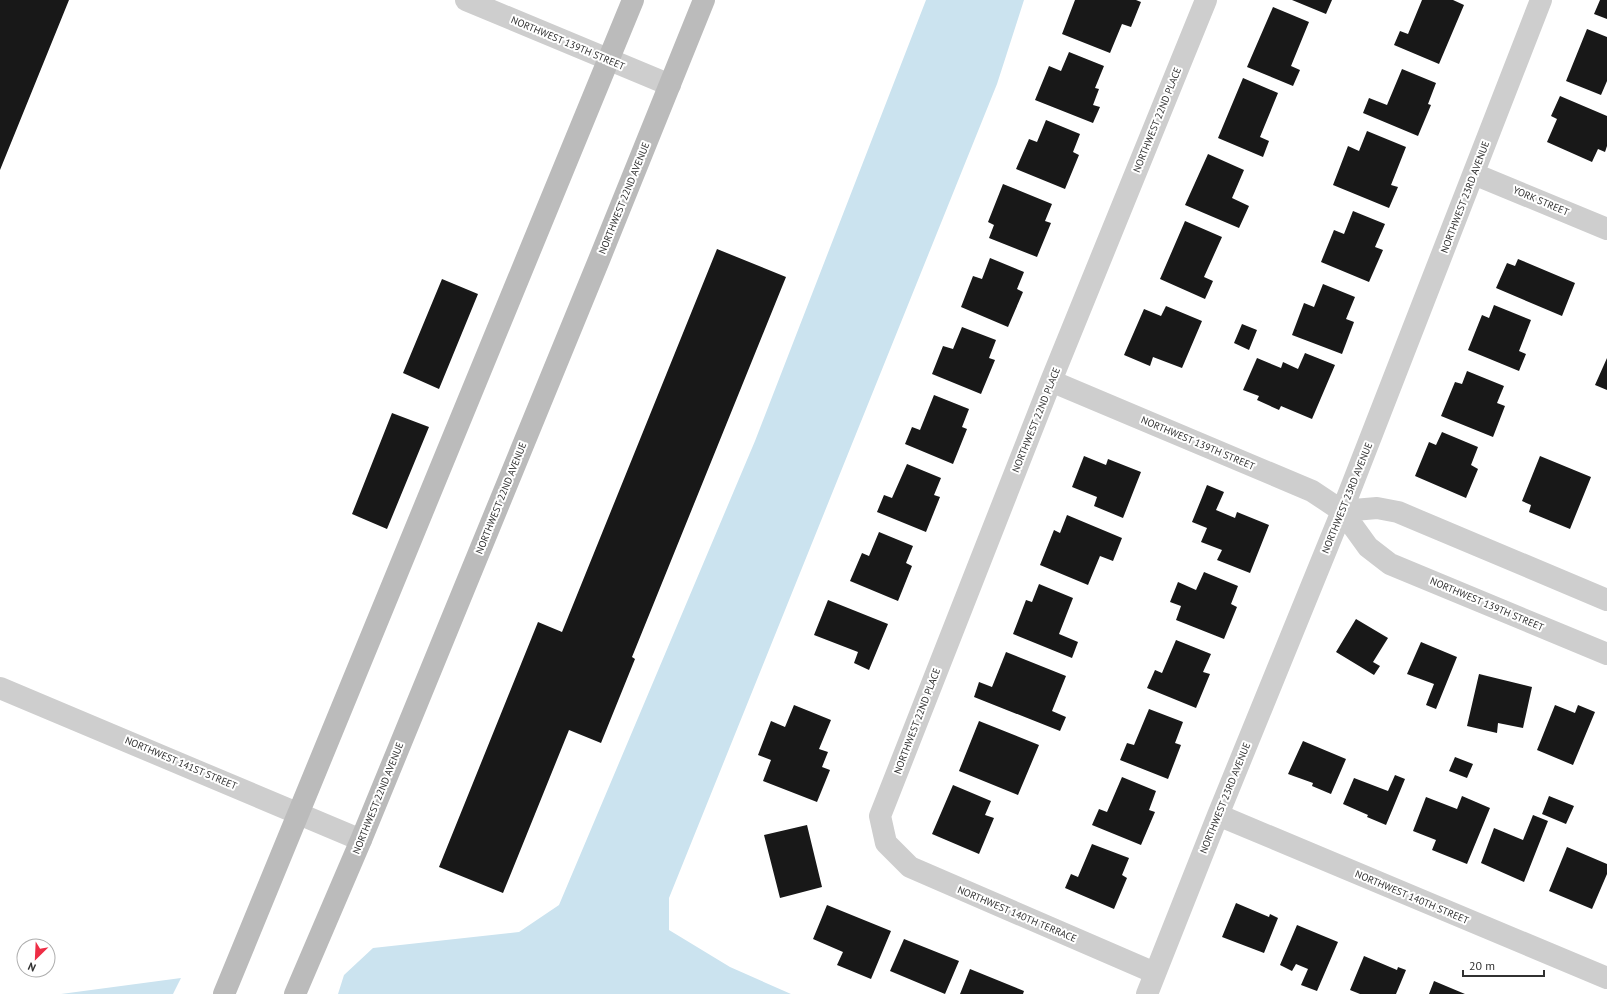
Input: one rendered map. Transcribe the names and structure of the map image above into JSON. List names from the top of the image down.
{
  "streets": {
    "main road": ["NORTHWEST 22ND AVENUE"],
    "street": [
      "NORTHWEST 139TH STREET",
      "NORTHWEST 22ND PLACE",
      "NORTHWEST 23RD AVENUE",
      "YORK STREET",
      "NORTHWEST 141ST STREET",
      "NORTHWEST 140TH STREET",
      "NORTHWEST 140TH TERRACE"
    ]
  },
  "crossings": [
    ["NORTHWEST 139TH STREET", "NORTHWEST 22ND PLACE"],
    ["NORTHWEST 139TH STREET", "NORTHWEST 23RD AVENUE"],
    ["NORTHWEST 139TH STREET", "NORTHWEST 22ND AVENUE"],
    ["NORTHWEST 22ND PLACE", "NORTHWEST 140TH TERRACE"],
    ["NORTHWEST 23RD AVENUE", "YORK STREET"],
    ["NORTHWEST 23RD AVENUE", "NORTHWEST 140TH STREET"],
    ["NORTHWEST 23RD AVENUE", "NORTHWEST 140TH TERRACE"],
    ["NORTHWEST 22ND AVENUE", "NORTHWEST 141ST STREET"]
  ],
  "scale_bar": "20 m",
  "north": "bottom left"
}
